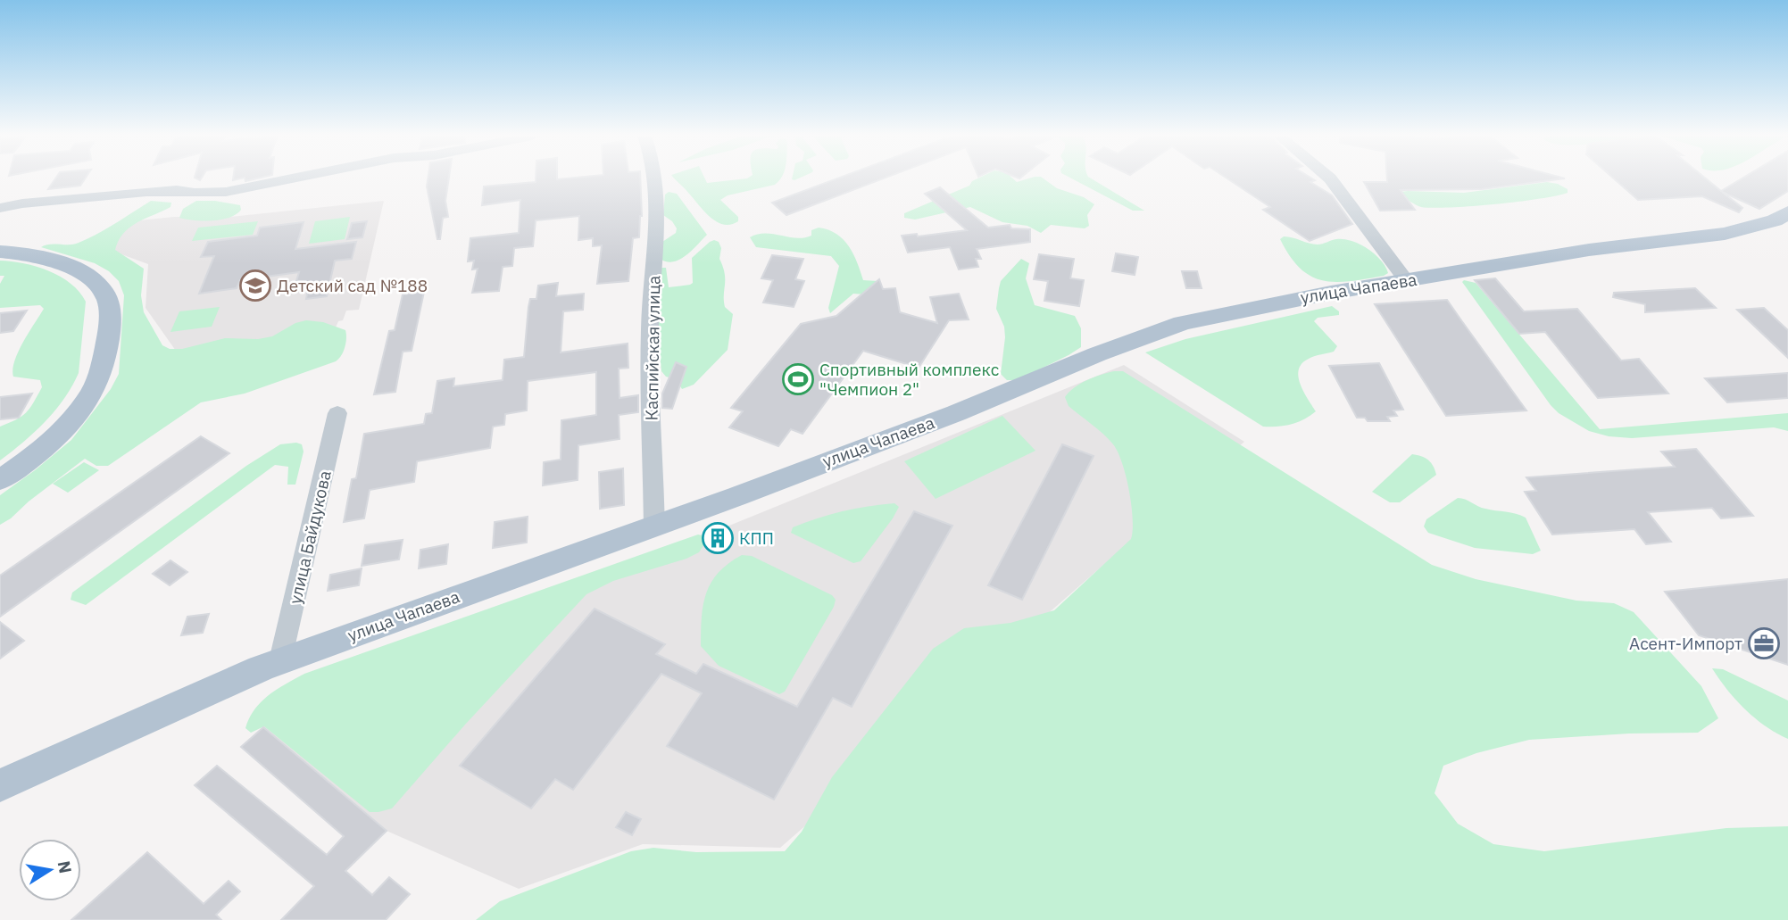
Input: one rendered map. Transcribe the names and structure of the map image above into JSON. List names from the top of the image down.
{
  "streets": {
    "main road": ["улица Чапаева"],
    "street": ["Каспийская улица", "улица Байдукова"]
  },
  "crossings": [
    ["улица Чапаева", "Каспийская улица"],
    ["улица Чапаева", "улица Байдукова"]
  ],
  "places": {
    "school or university": ["Детский сад №188"],
    "sports": ["Спортивный комплекс \"Чемпион 2\""],
    "building": ["КПП"],
    "office": ["Асент-Импорт"]
  },
  "north": "right"
}
